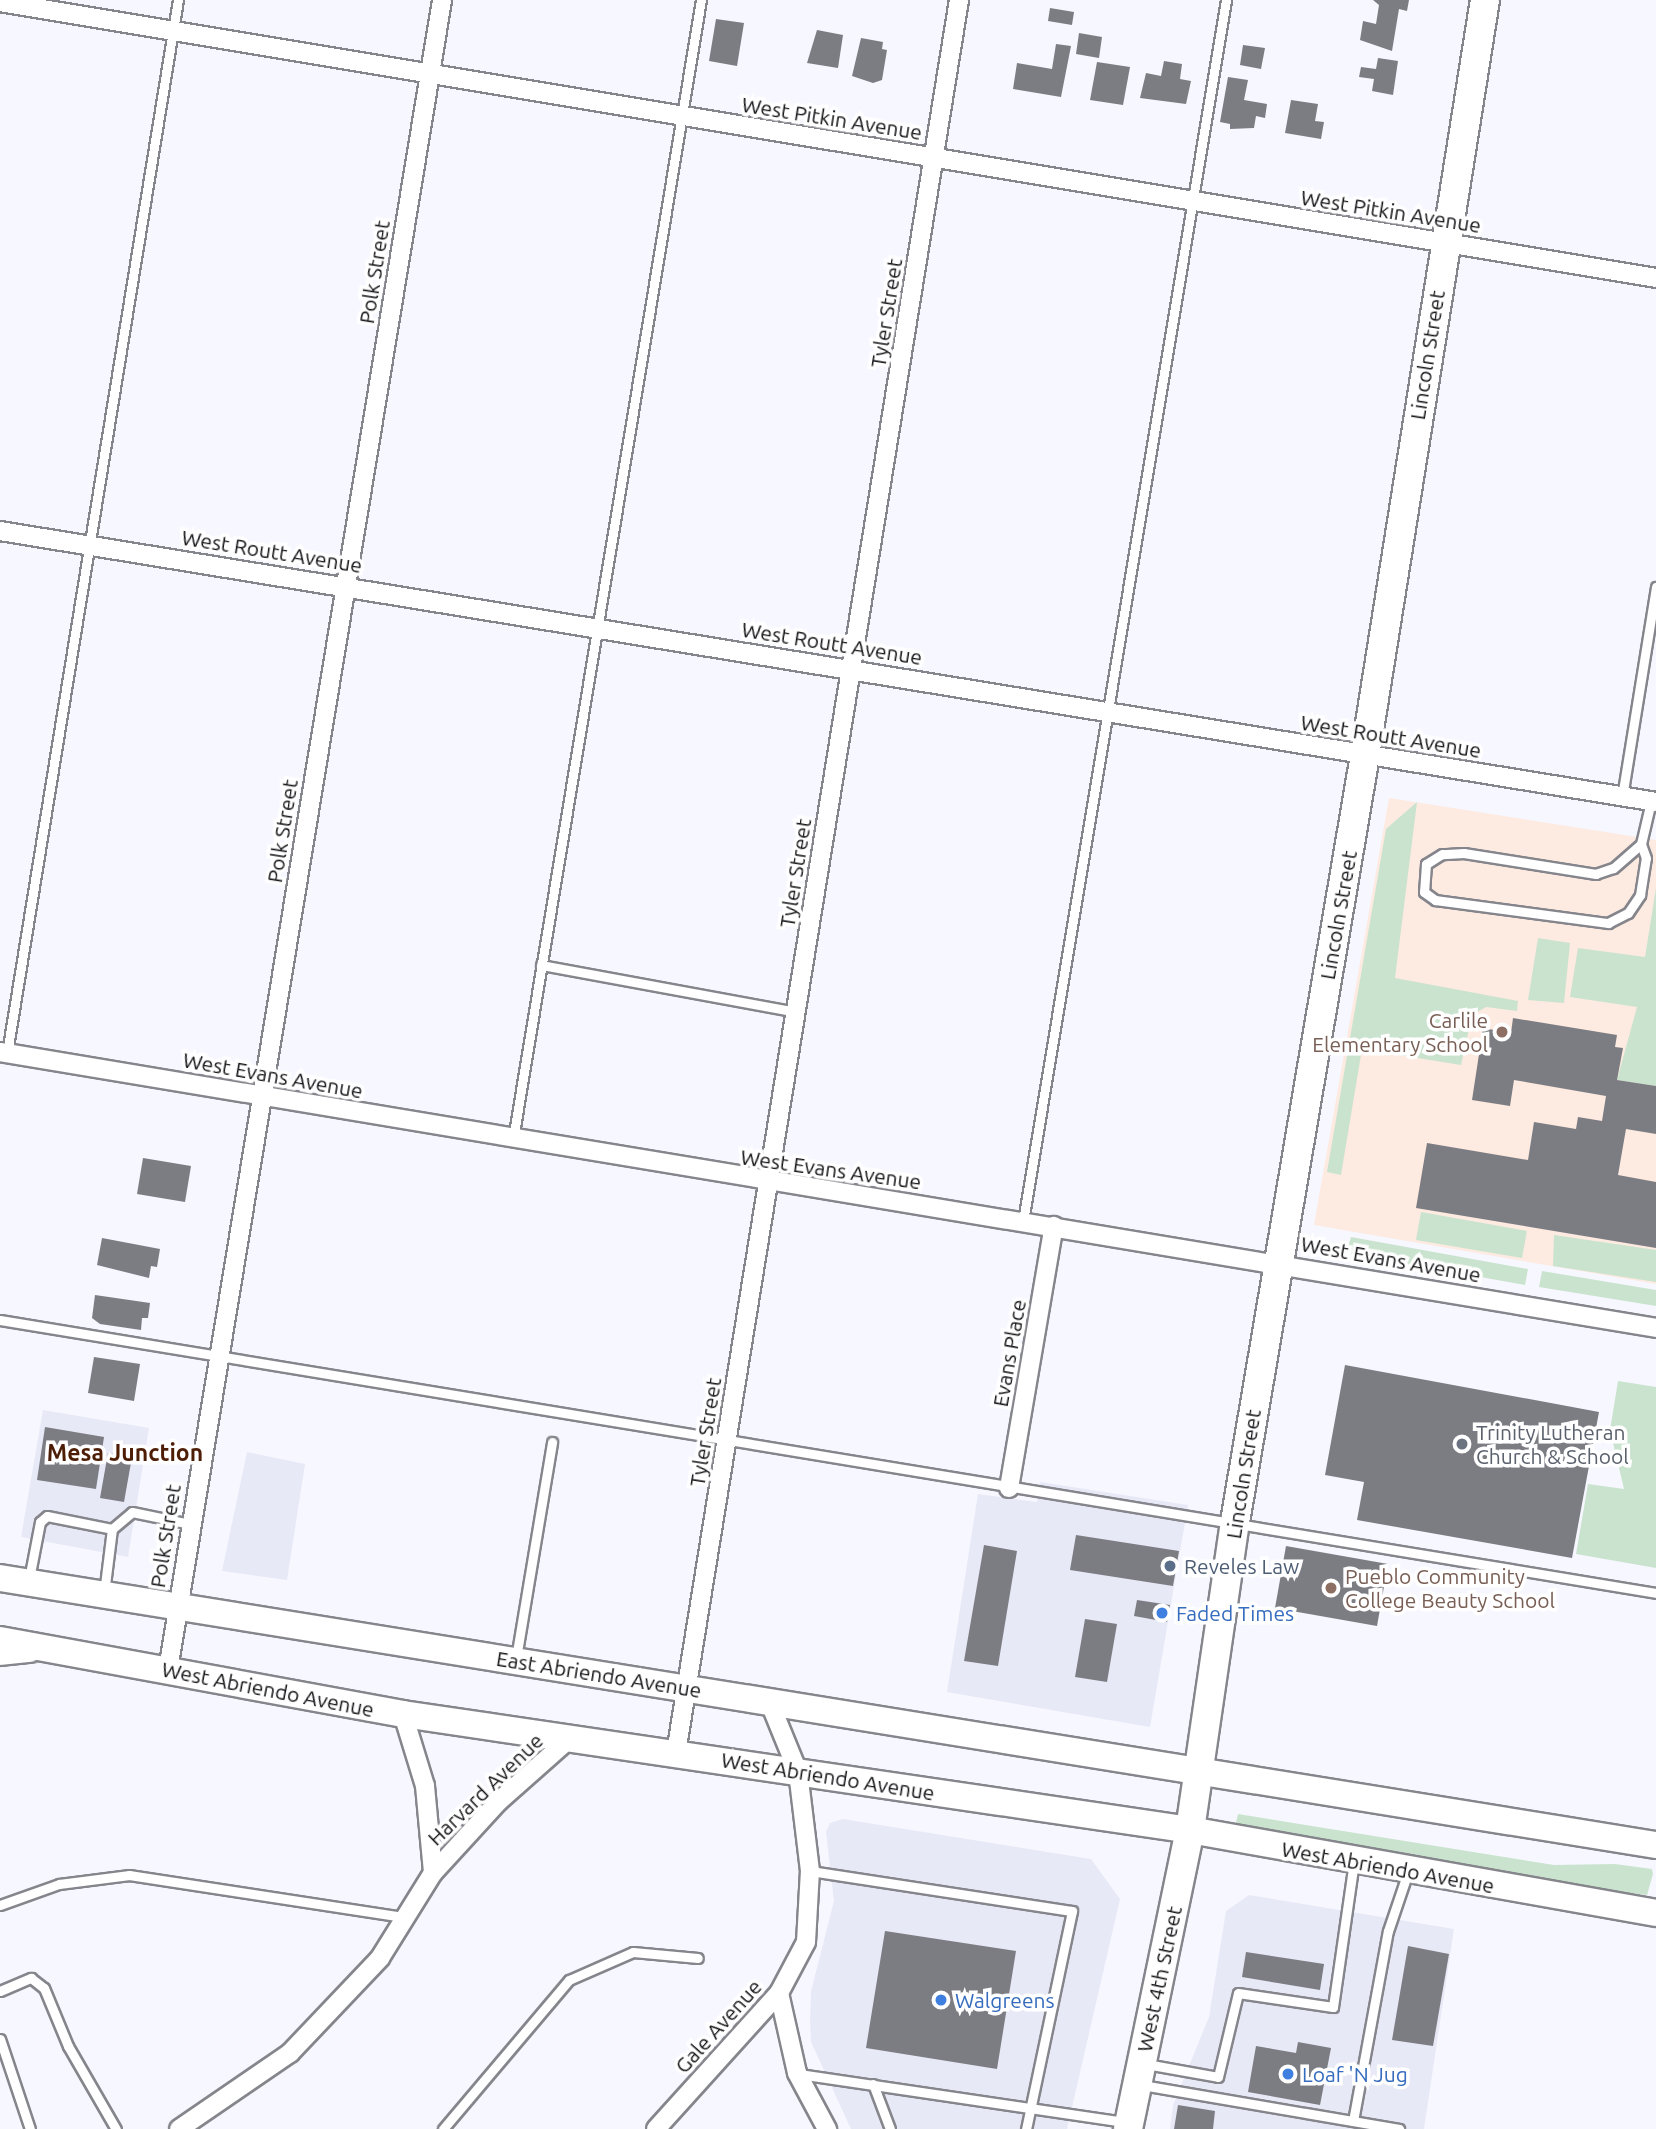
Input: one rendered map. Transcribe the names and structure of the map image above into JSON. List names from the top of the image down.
{
  "streets": {
    "main road": [
      "Lincoln Street",
      "East Abriendo Avenue",
      "West Abriendo Avenue",
      "West 4th Street"
    ],
    "street": [
      "West Pitkin Avenue",
      "Polk Street",
      "Tyler Street",
      "West Routt Avenue",
      "West Evans Avenue",
      "Evans Place",
      "Harvard Avenue",
      "Gale Avenue"
    ]
  },
  "crossings": [
    ["West Pitkin Avenue", "Polk Street"],
    ["West Pitkin Avenue", "Tyler Street"],
    ["West Pitkin Avenue", "Lincoln Street"],
    ["Polk Street", "West Routt Avenue"],
    ["Polk Street", "West Evans Avenue"],
    ["Polk Street", "East Abriendo Avenue"],
    ["Polk Street", "West Abriendo Avenue"],
    ["Tyler Street", "West Routt Avenue"],
    ["Tyler Street", "West Evans Avenue"],
    ["Tyler Street", "East Abriendo Avenue"],
    ["Tyler Street", "West Abriendo Avenue"],
    ["Lincoln Street", "West Routt Avenue"],
    ["Lincoln Street", "West Evans Avenue"],
    ["Lincoln Street", "East Abriendo Avenue"],
    ["Lincoln Street", "West Abriendo Avenue"],
    ["Lincoln Street", "West 4th Street"],
    ["West Evans Avenue", "Evans Place"],
    ["East Abriendo Avenue", "Gale Avenue"],
    ["West Abriendo Avenue", "Harvard Avenue"],
    ["West Abriendo Avenue", "West 4th Street"],
    ["West Abriendo Avenue", "Gale Avenue"]
  ],
  "districts": ["Mesa Junction"],
  "places": [
    "Carlile Elementary School",
    "Trinity Lutheran Church & School",
    "Reveles Law",
    "Pueblo Community College Beauty School",
    "Faded Times",
    "Walgreens",
    "Loaf 'N Jug"
  ]
}
